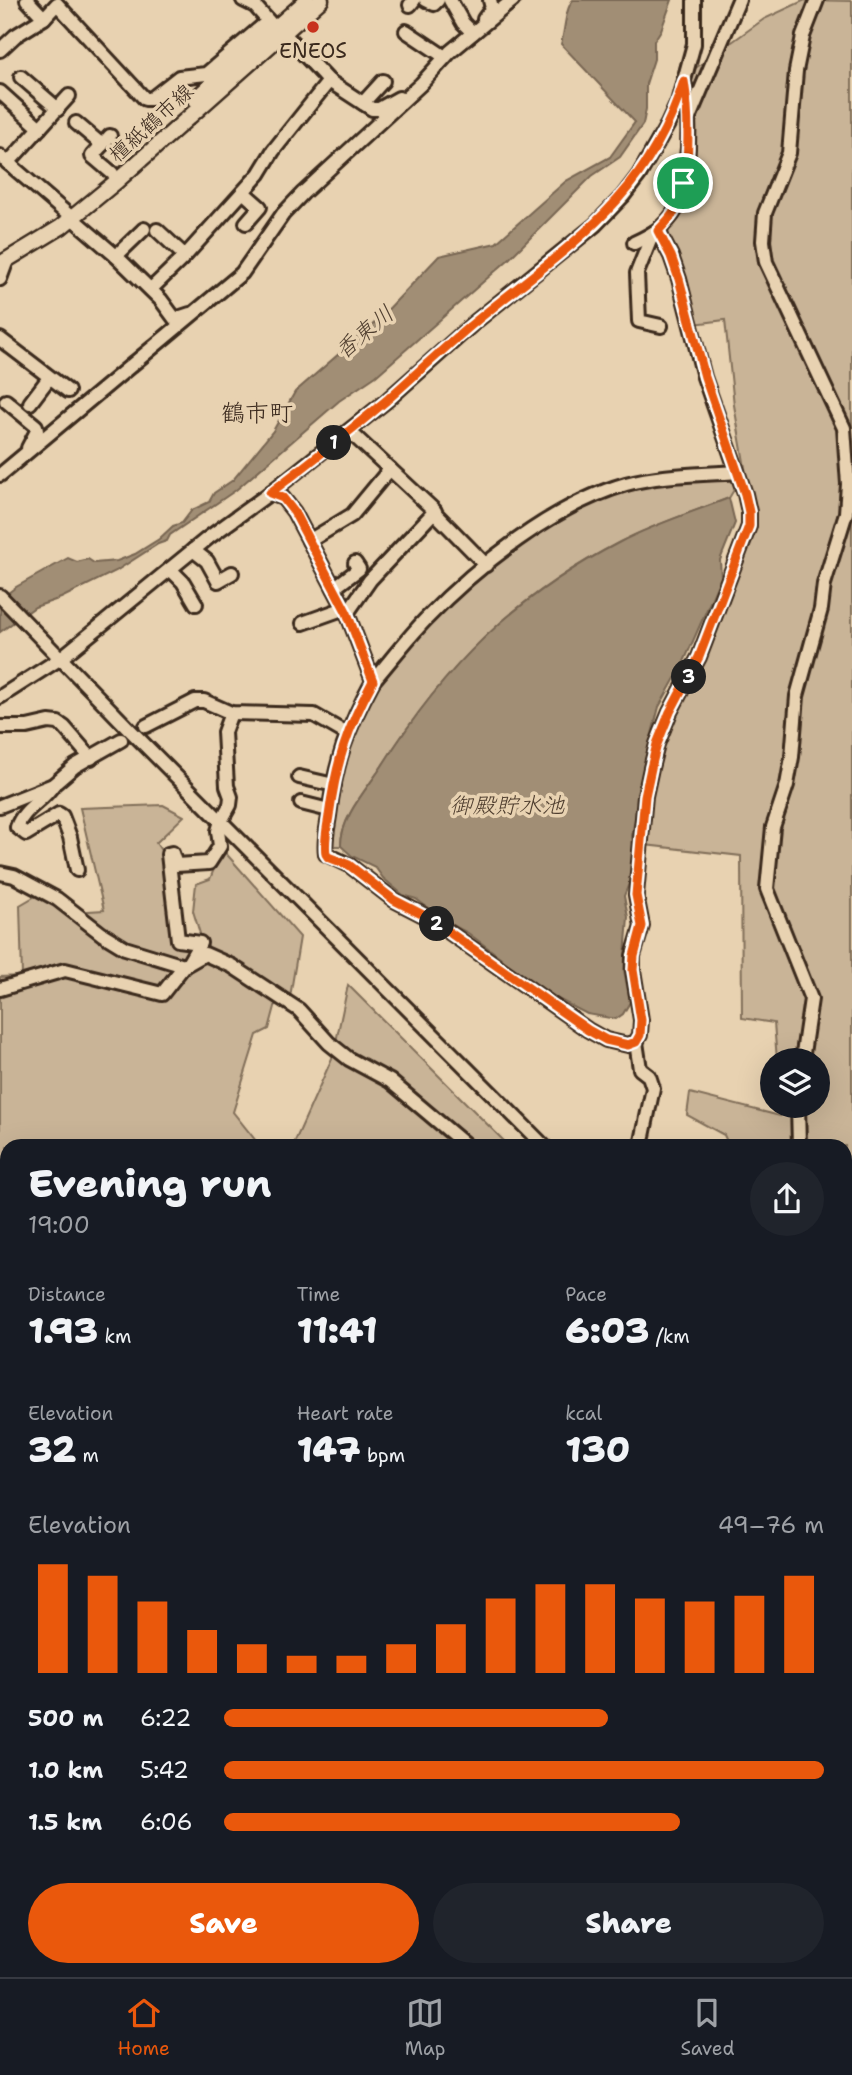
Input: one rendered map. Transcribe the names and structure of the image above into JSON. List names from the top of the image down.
{
  "streets": {
    "main road": ["檀紙鶴市線"]
  },
  "districts": ["鶴市町"],
  "water": ["香東川", "御殿貯水池"],
  "places": ["ENEOS"],
  "page": {
    "pins": ["1", "3", "2"],
    "heading": ["Evening run", "19:00"],
    "stats": [
      ["Distance", "1.93 km"],
      ["Time", "11:41"],
      ["Pace", "6:03 /km"],
      ["Elevation", "32 m"],
      ["Heart rate", "147 bpm"],
      ["kcal", "130"]
    ],
    "chart": ["Elevation", "49–76 m"],
    "list": [
      {
        "name": "500 m",
        "note": "6:22"
      },
      {
        "name": "1.0 km",
        "note": "5:42"
      },
      {
        "name": "1.5 km",
        "note": "6:06"
      }
    ],
    "buttons": ["Save", "Share"],
    "tabs": ["Home", "Map", "Saved"]
  }
}
